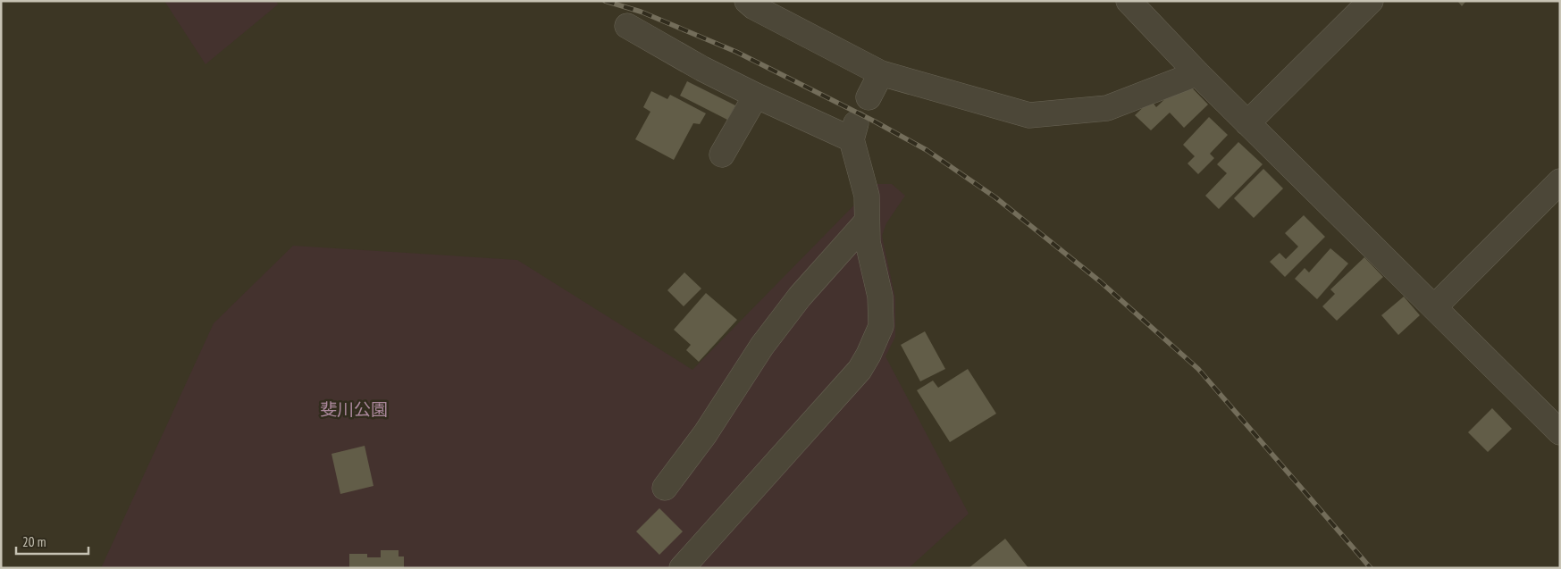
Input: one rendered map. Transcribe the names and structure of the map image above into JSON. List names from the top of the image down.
{
  "parks": ["斐川公園"],
  "scale_bar": "20 m"
}
